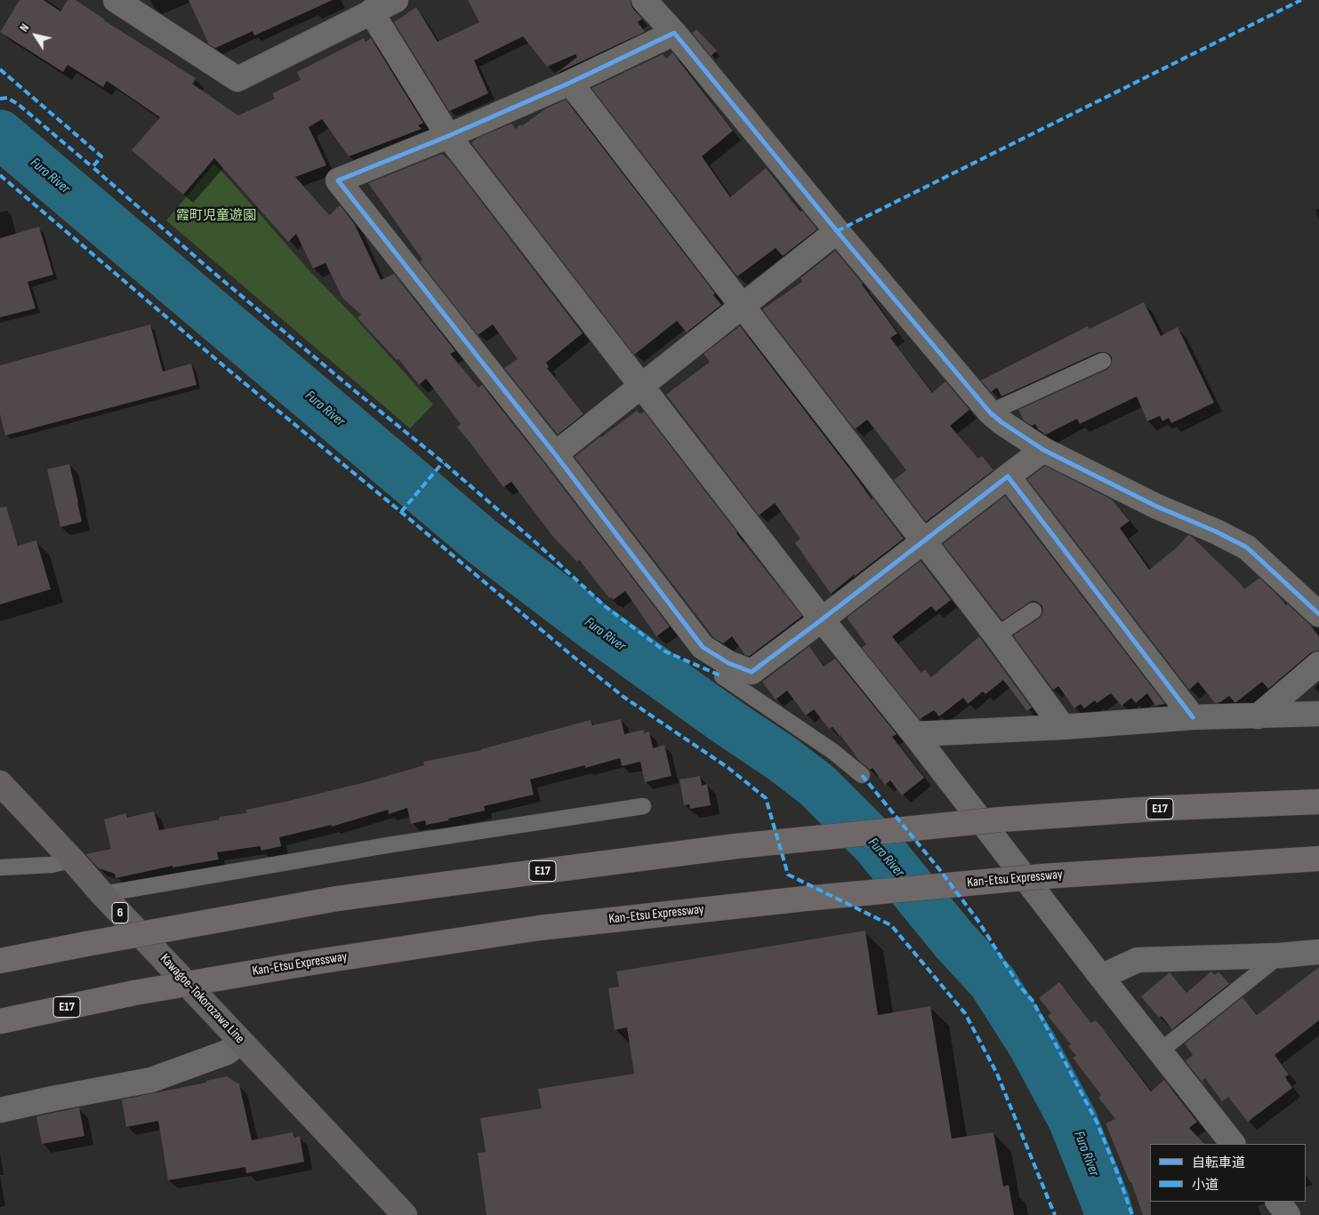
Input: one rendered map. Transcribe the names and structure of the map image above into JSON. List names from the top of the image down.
{
  "streets": {
    "highway": ["E17", "Kan-Etsu Expressway"],
    "main road": ["6", "Kawagoe-Tokorozawa Line"]
  },
  "water": ["Furo River"],
  "parks": ["霞町児童遊園"],
  "legend": ["自転車道", "小道"],
  "north": "top left"
}
